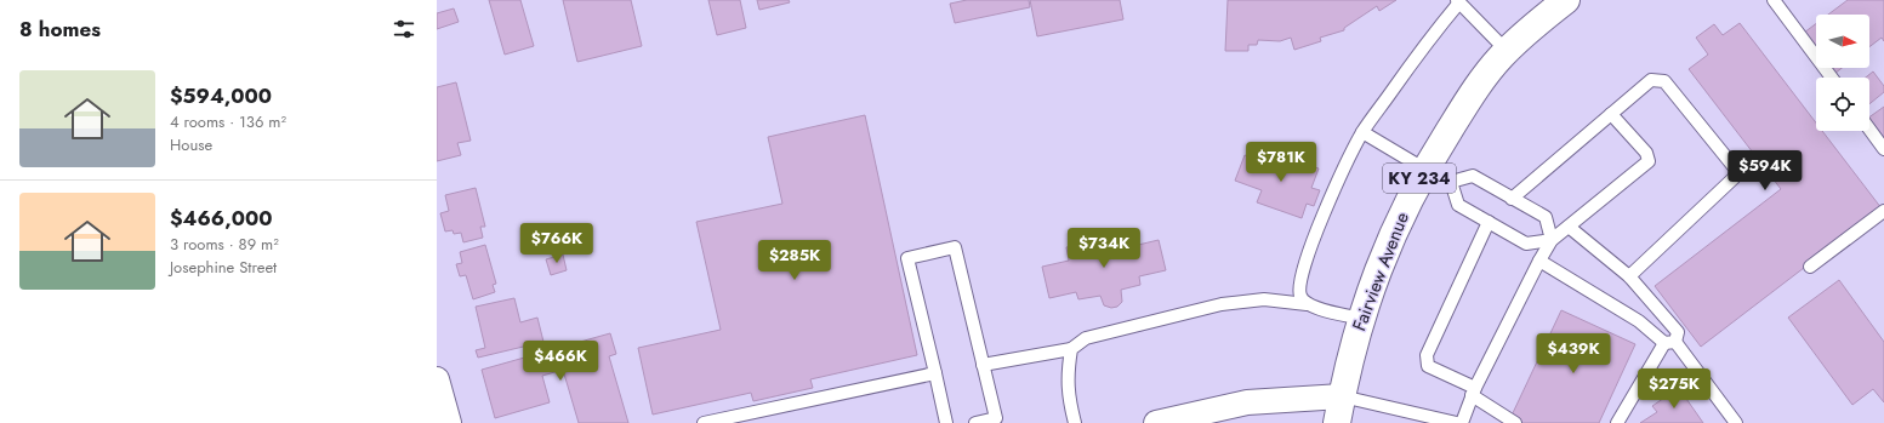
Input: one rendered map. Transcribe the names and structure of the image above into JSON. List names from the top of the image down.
{
  "streets": {
    "main road": ["KY 234", "Fairview Avenue"]
  },
  "north": "right",
  "page": {
    "heading": "8 homes",
    "list": [
      {
        "name": "$594,000",
        "note": "4 rooms · 136 m² · House"
      },
      {
        "name": "$466,000",
        "note": "3 rooms · 89 m² · Josephine Street"
      }
    ],
    "price": [
      "$781K",
      "$594K",
      "$766K",
      "$734K",
      "$285K",
      "$439K",
      "$466K",
      "$275K"
    ]
  }
}
